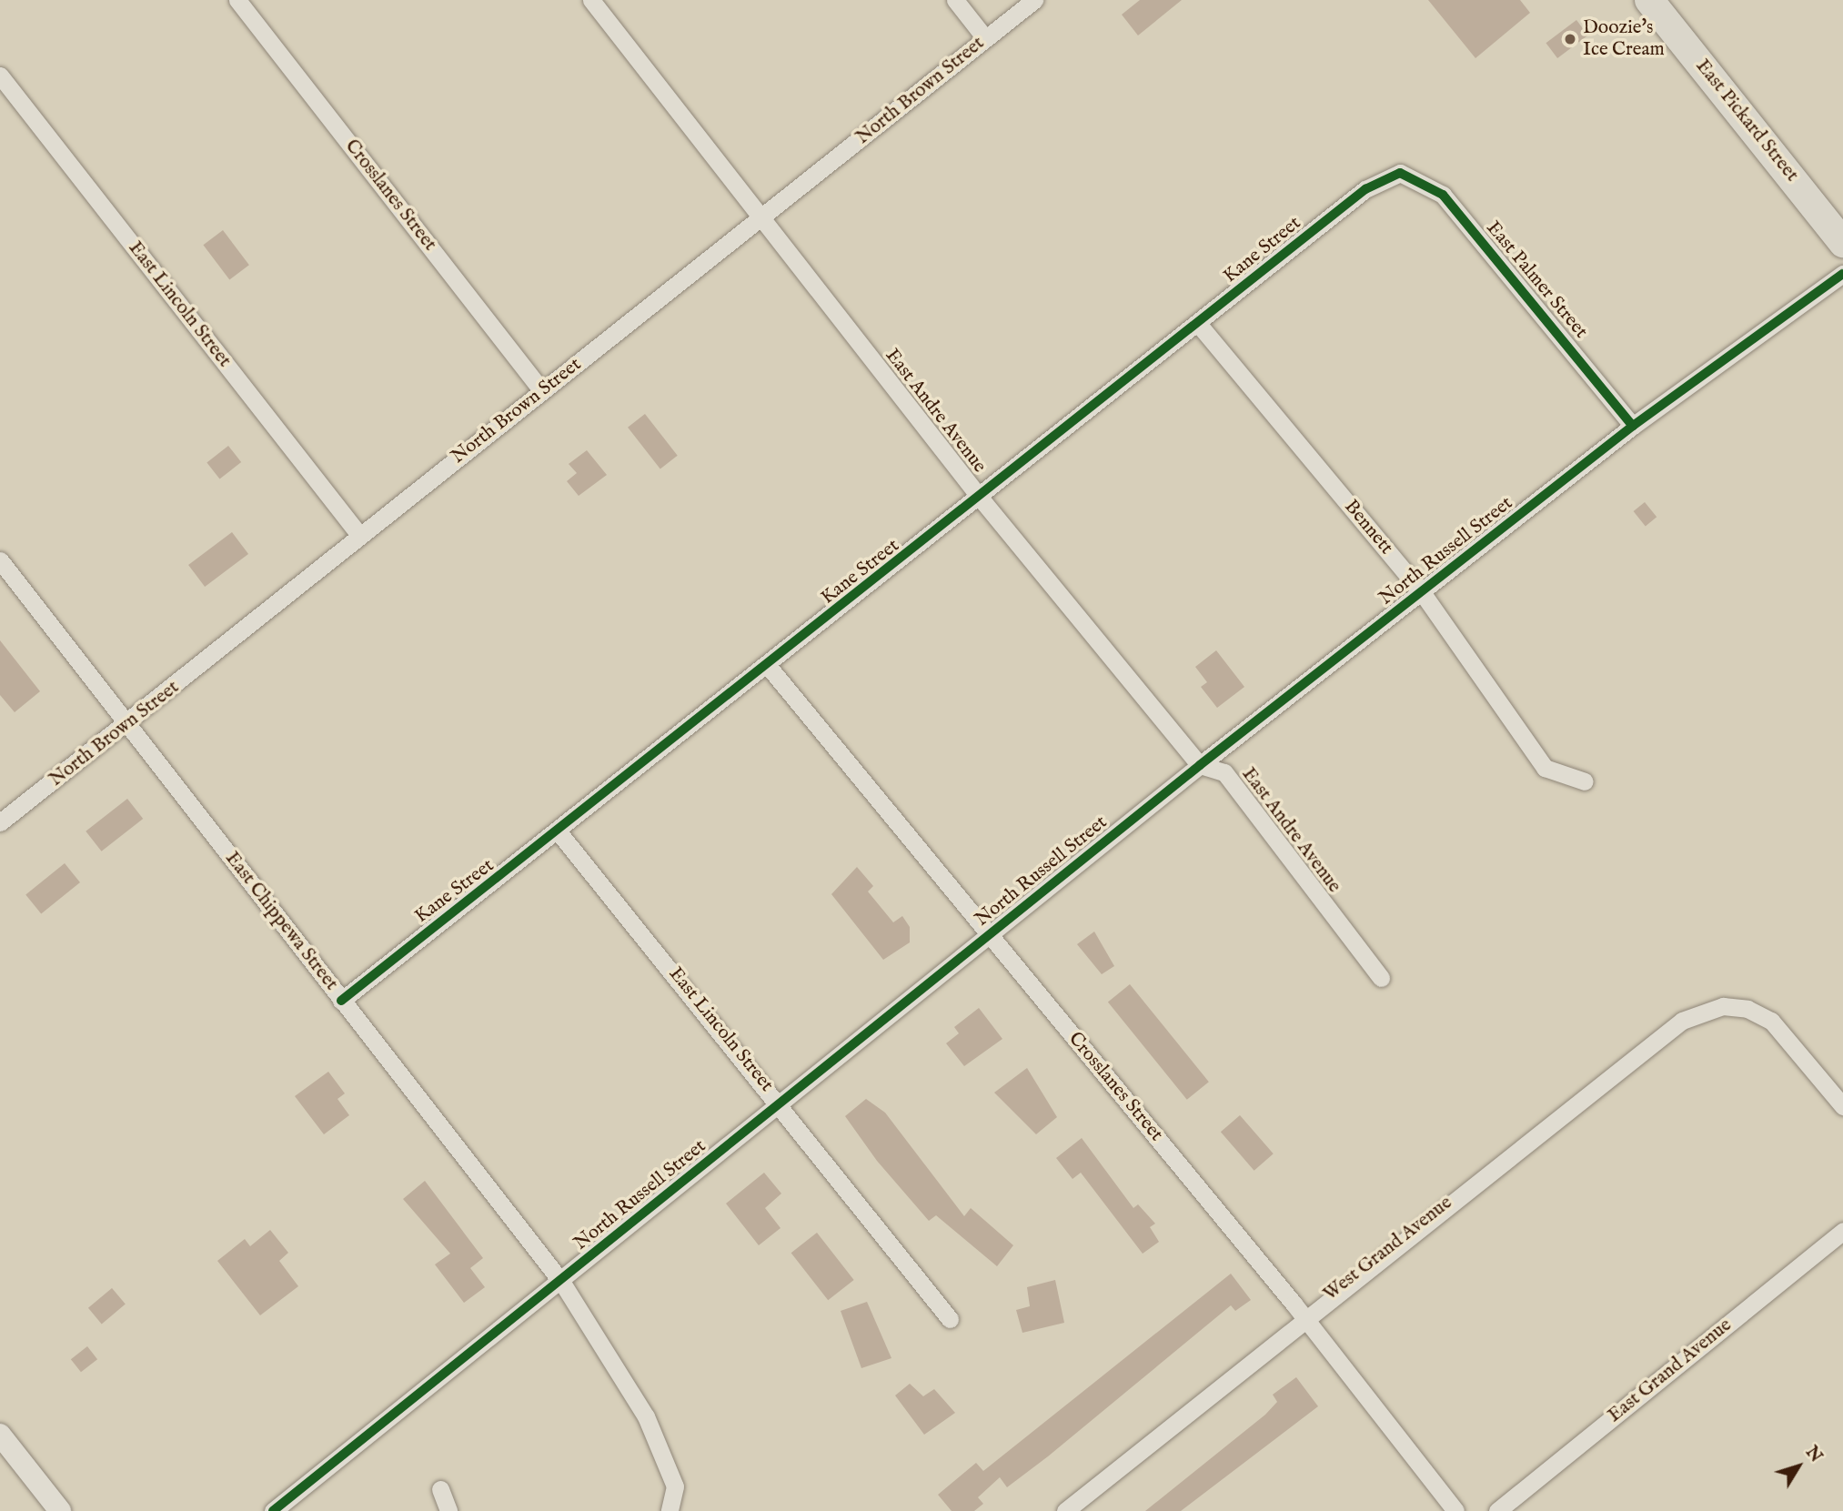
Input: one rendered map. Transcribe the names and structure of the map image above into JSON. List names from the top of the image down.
{
  "streets": {
    "main road": ["East Pickard Street"],
    "street": [
      "North Brown Street",
      "Crosslanes Street",
      "Kane Street",
      "East Palmer Street",
      "East Lincoln Street",
      "East Andre Avenue",
      "Bennett",
      "North Russell Street",
      "East Chippewa Street",
      "West Grand Avenue",
      "East Grand Avenue"
    ]
  },
  "crossings": [
    ["North Brown Street", "Crosslanes Street"],
    ["North Brown Street", "East Lincoln Street"],
    ["North Brown Street", "East Andre Avenue"],
    ["North Brown Street", "East Chippewa Street"],
    ["Crosslanes Street", "Kane Street"],
    ["Crosslanes Street", "North Russell Street"],
    ["Crosslanes Street", "West Grand Avenue"],
    ["Kane Street", "East Palmer Street"],
    ["Kane Street", "East Lincoln Street"],
    ["Kane Street", "East Andre Avenue"],
    ["Kane Street", "Bennett"],
    ["Kane Street", "East Chippewa Street"],
    ["East Palmer Street", "North Russell Street"],
    ["East Lincoln Street", "North Russell Street"],
    ["East Andre Avenue", "North Russell Street"],
    ["Bennett", "North Russell Street"],
    ["North Russell Street", "East Chippewa Street"]
  ],
  "places": ["Doozie's Ice Cream"],
  "north": "top right"
}
